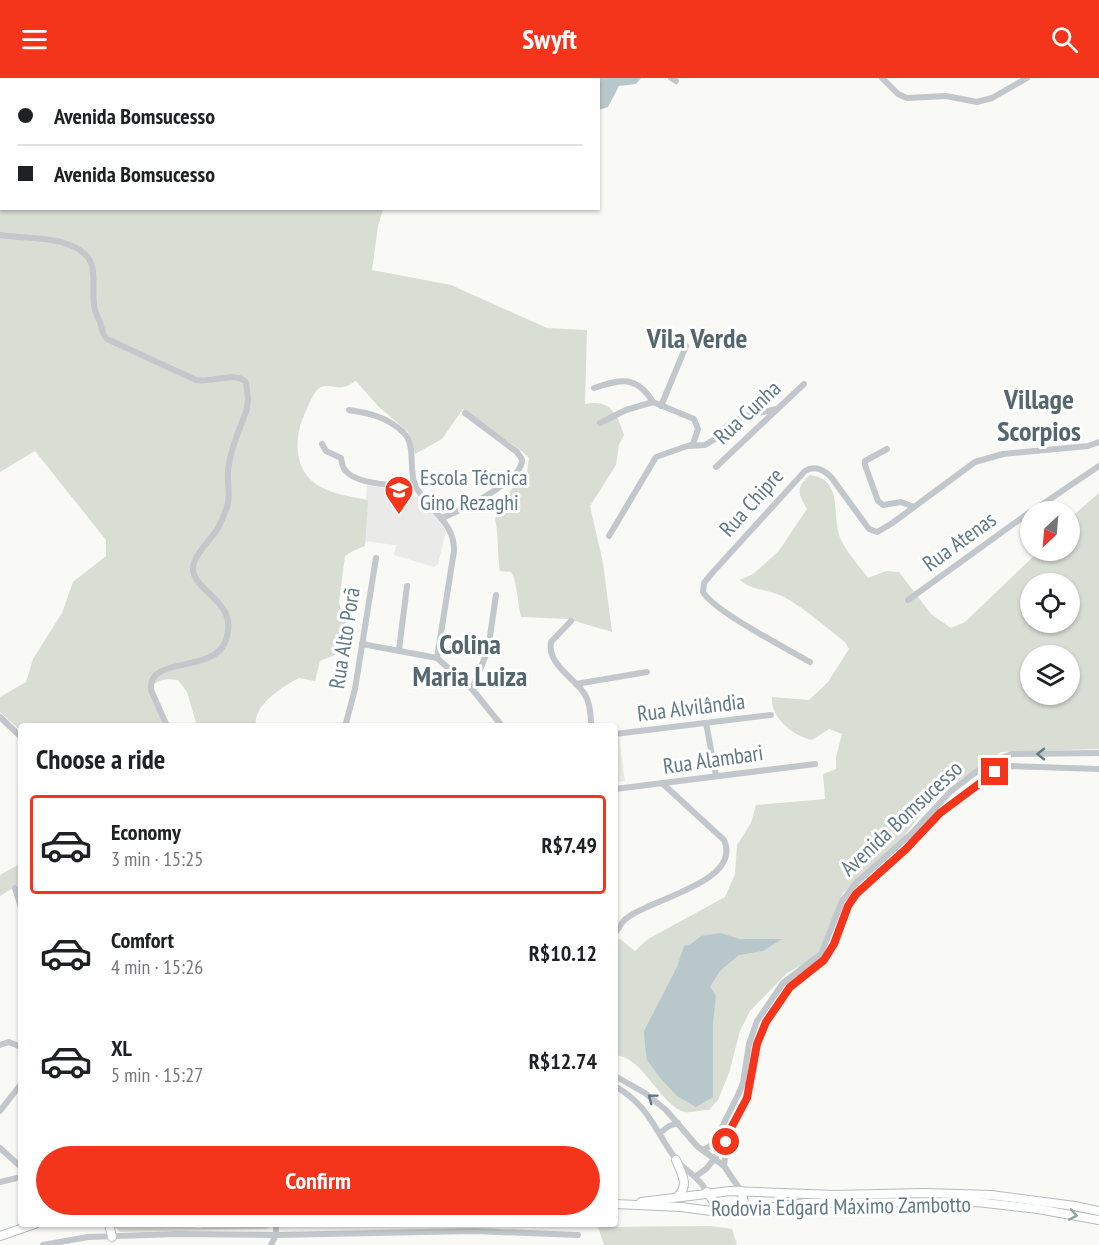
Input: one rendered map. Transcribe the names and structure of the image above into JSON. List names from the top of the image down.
{
  "streets": {
    "main road": ["Rodovia Edgard Máximo Zambotto"],
    "street": [
      "Rua Cunha",
      "Rua Chipre",
      "Rua Atenas",
      "Rua Alto Porã",
      "Rua Alvilândia",
      "Rua Alambari",
      "Avenida Bomsucesso"
    ]
  },
  "districts": ["Vila Verde", "Village Scorpios", "Colina Maria Luiza"],
  "places": {
    "school or university": ["Escola Técnica Gino Rezaghi"]
  },
  "north": "bottom left",
  "page": {
    "header": "Swyft",
    "banner": ["Avenida Bomsucesso", "Avenida Bomsucesso"],
    "heading": "Choose a ride",
    "list": [
      {
        "name": "Economy",
        "note": "3 min · 15:25",
        "value": "R$7.49"
      },
      {
        "name": "Comfort",
        "note": "4 min · 15:26",
        "value": "R$10.12"
      },
      {
        "name": "XL",
        "note": "5 min · 15:27",
        "value": "R$12.74"
      }
    ],
    "buttons": "Confirm"
  }
}
